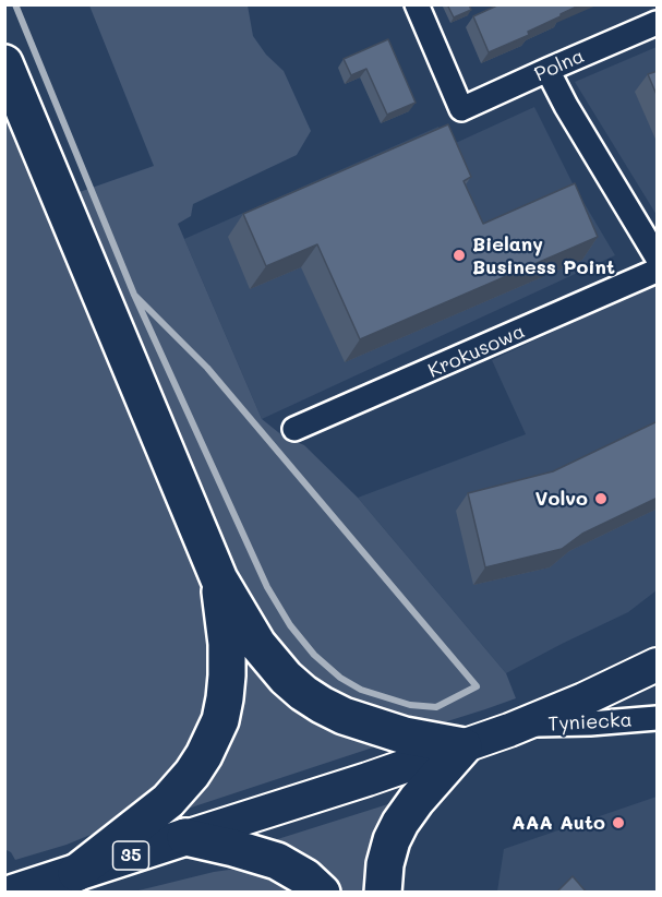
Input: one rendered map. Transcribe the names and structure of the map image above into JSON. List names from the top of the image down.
{
  "streets": {
    "main road": ["35"],
    "street": ["Polna", "Krokusowa", "Tyniecka"]
  },
  "crossings": [
    ["Tyniecka", "35"]
  ],
  "places": ["Bielany Business Point", "Volvo", "AAA Auto"]
}
